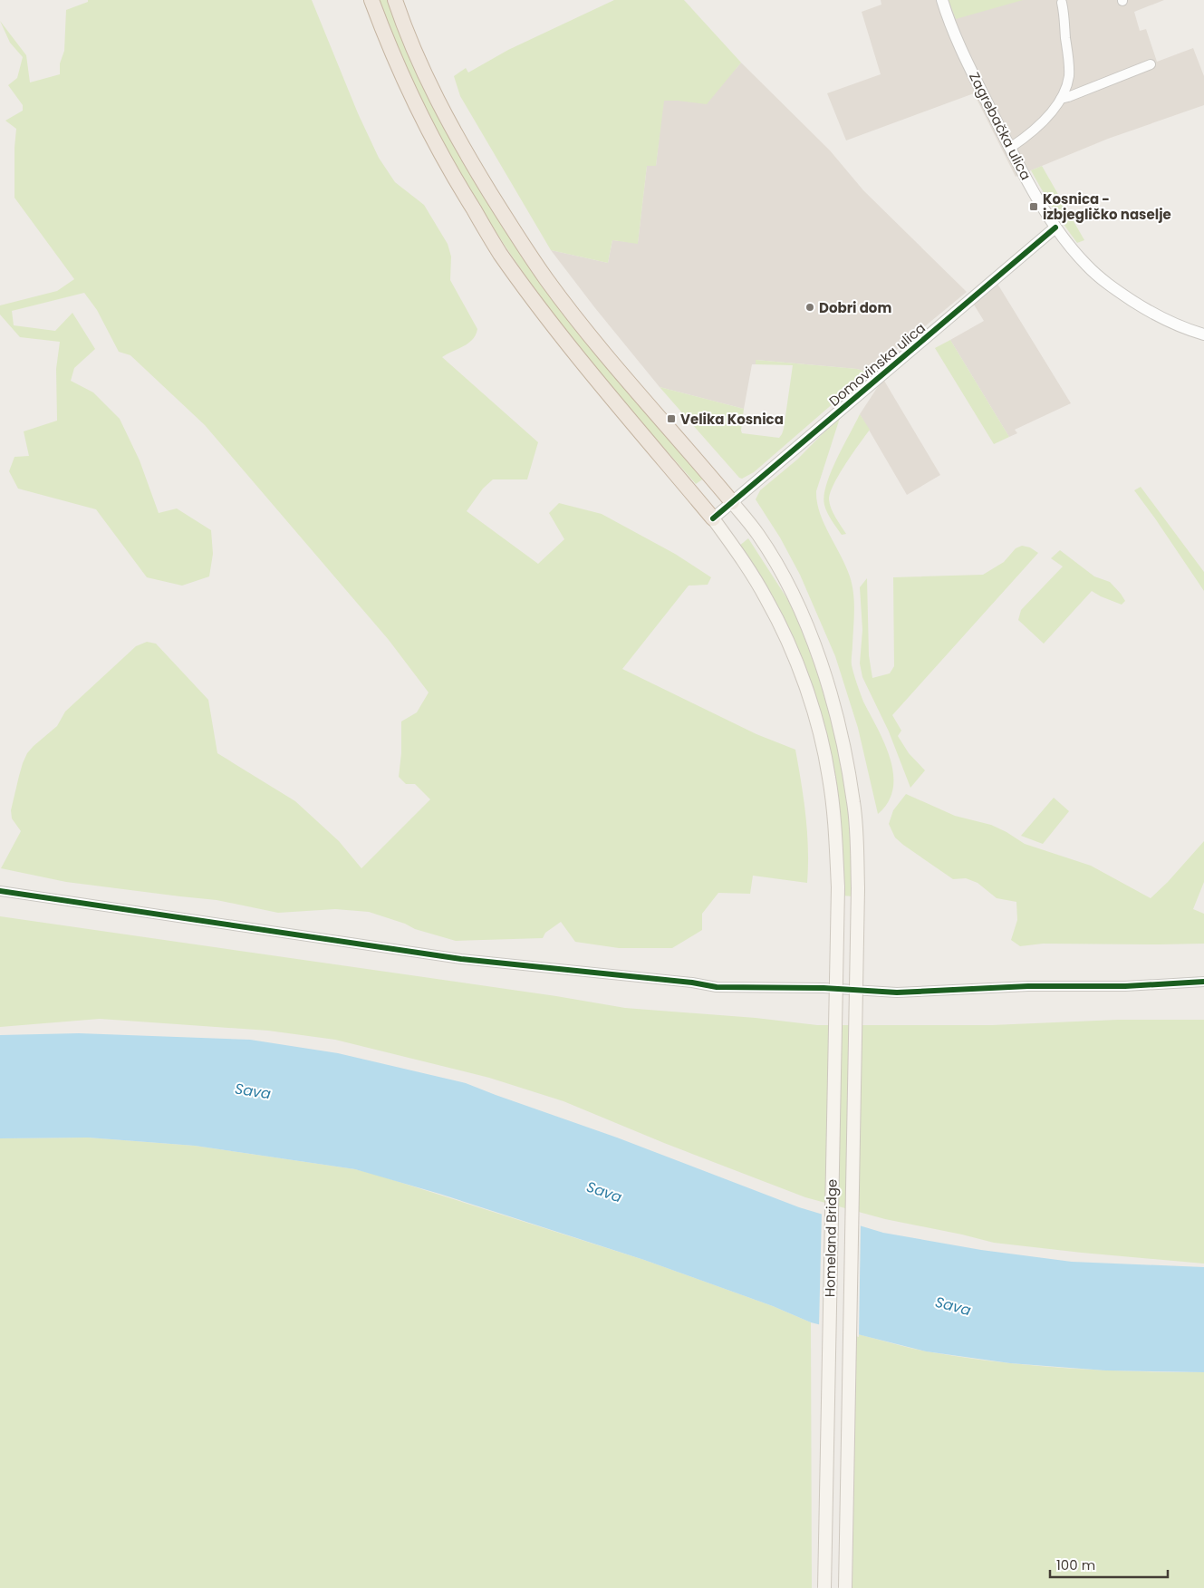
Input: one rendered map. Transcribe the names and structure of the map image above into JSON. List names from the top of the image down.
{
  "streets": {
    "main road": ["Homeland Bridge"],
    "street": ["Zagrebačka ulica", "Domovinska ulica"]
  },
  "crossings": [
    ["Zagrebačka ulica", "Domovinska ulica"],
    ["Domovinska ulica", "Homeland Bridge"]
  ],
  "water": ["Sava"],
  "places": {
    "transit": ["Kosnica - izbjegličko naselje", "Velika Kosnica"],
    "other": ["Dobri dom"]
  },
  "scale_bar": "100 m"
}
